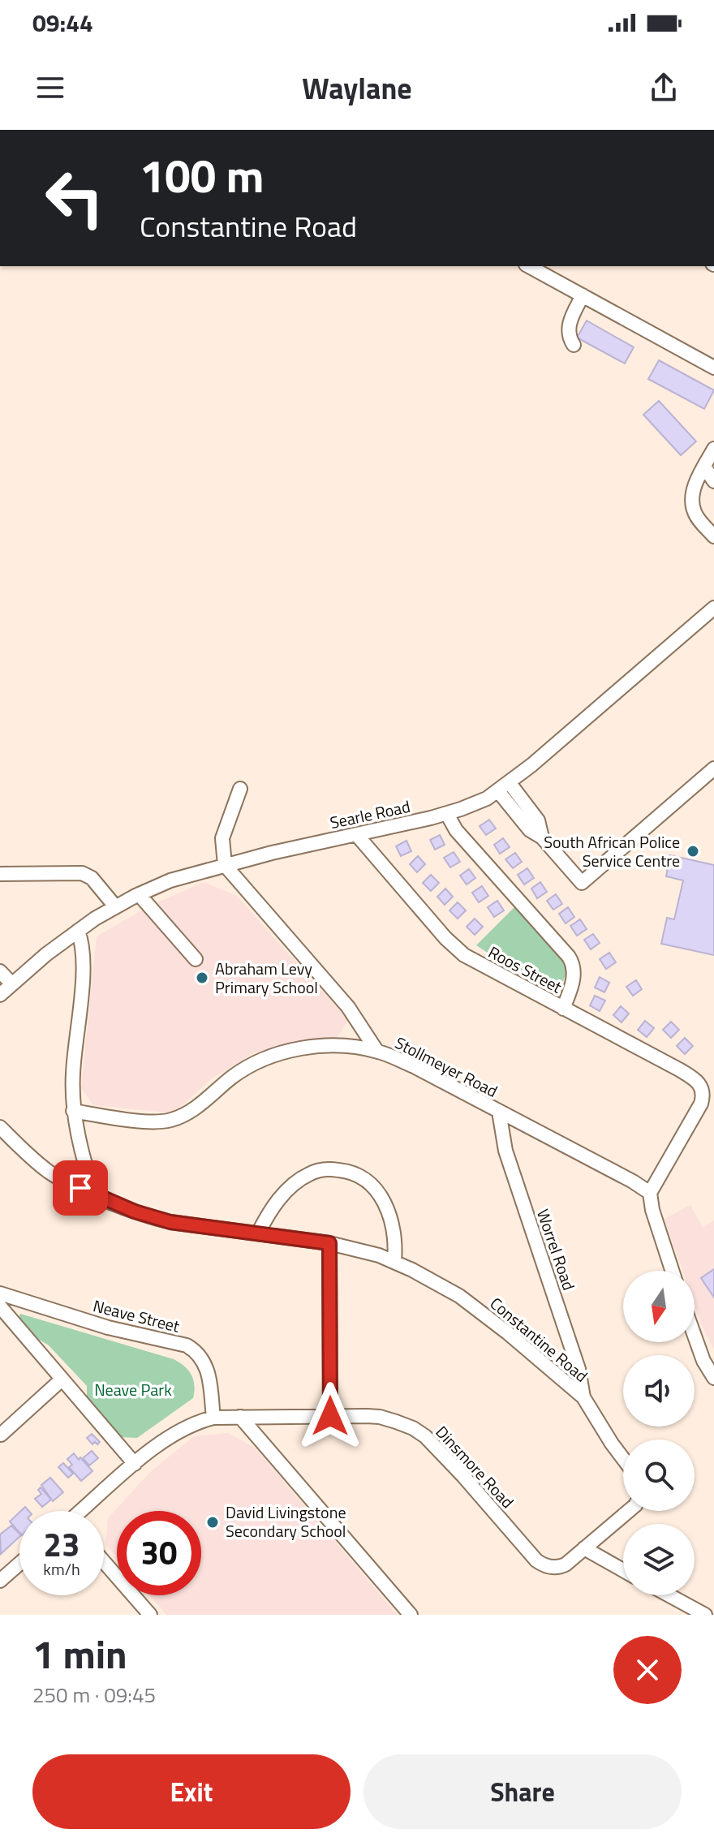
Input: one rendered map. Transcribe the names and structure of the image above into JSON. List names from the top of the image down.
{
  "streets": {
    "street": [
      "Searle Road",
      "Roos Street",
      "Stollmeyer Road",
      "Worrel Road",
      "Neave Street",
      "Constantine Road",
      "Dinsmore Road"
    ]
  },
  "crossings": [
    ["Searle Road", "Roos Street"],
    ["Roos Street", "Stollmeyer Road"],
    ["Stollmeyer Road", "Worrel Road"],
    ["Worrel Road", "Constantine Road"],
    ["Neave Street", "Dinsmore Road"]
  ],
  "parks": ["Neave Park"],
  "places": ["South African Police Service Centre", "Abraham Levy Primary School", "David Livingstone Secondary School"],
  "north": "bottom",
  "page": {
    "status": "09:44",
    "header": "Waylane",
    "turn": ["100 m", "Constantine Road"],
    "speed": "23 km/h",
    "limit": "30",
    "heading": ["1 min", "250 m · 09:45"],
    "buttons": ["Exit", "Share"]
  }
}
